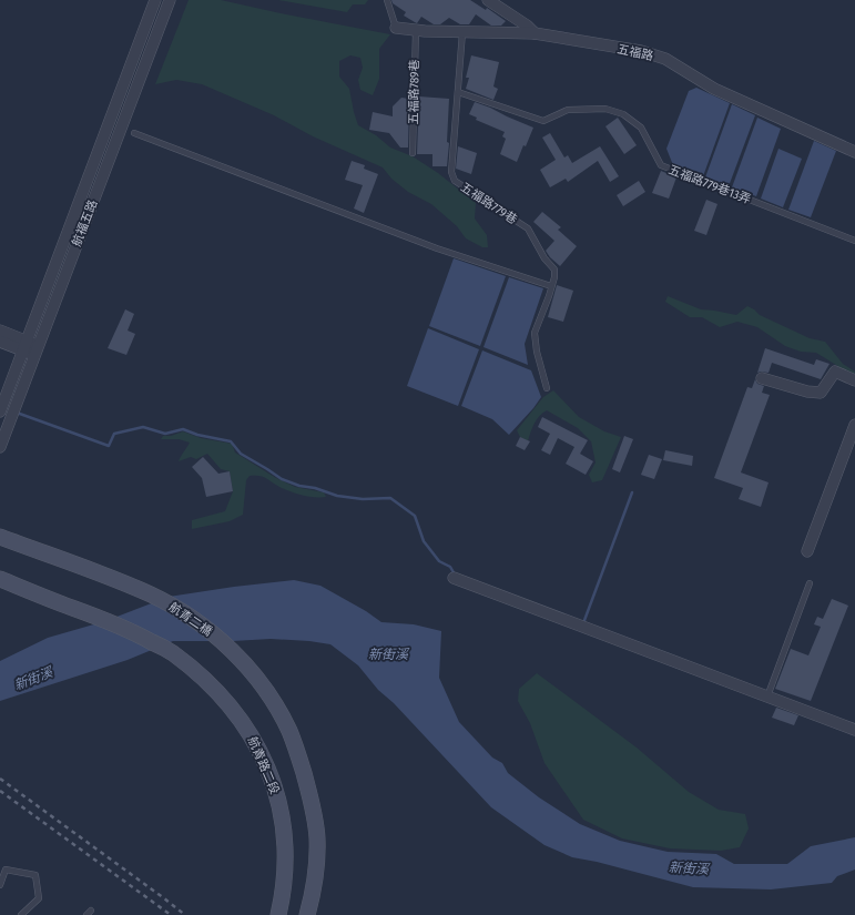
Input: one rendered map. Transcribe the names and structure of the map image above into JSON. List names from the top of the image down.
{
  "streets": {
    "street": [
      "五福路",
      "航福五路",
      "航青二橋",
      "航青路二段"
    ],
    "lane": ["五福路789巷", "五福路779巷13弄", "五福路779巷"]
  },
  "crossings": [
    ["五福路", "五福路789巷"],
    ["五福路", "五福路779巷"],
    ["五福路779巷13弄", "五福路779巷"]
  ],
  "water": ["新街溪"]
}
